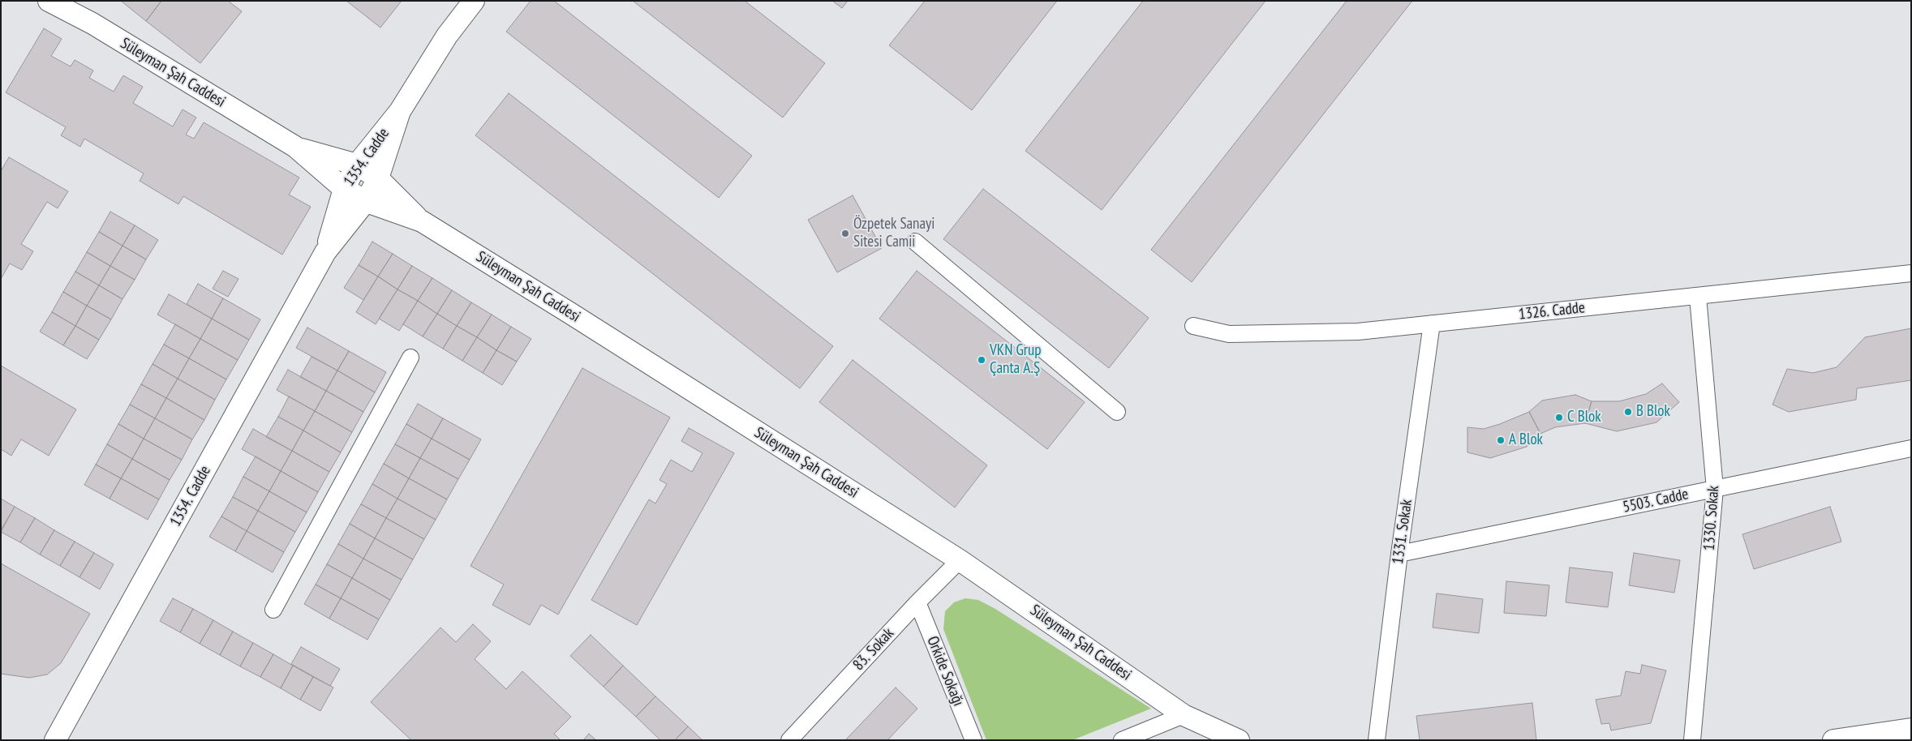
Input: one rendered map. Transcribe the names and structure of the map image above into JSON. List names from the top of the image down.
{
  "streets": {
    "main road": ["Süleyman Şah Caddesi", "1354. Cadde"],
    "street": [
      "1326. Cadde",
      "5503. Cadde",
      "1330. Sokak",
      "1331. Sokak",
      "83. Sokak",
      "Orkide Sokağı"
    ]
  },
  "crossings": [
    ["Süleyman Şah Caddesi", "83. Sokak"],
    ["1326. Cadde", "1330. Sokak"],
    ["1326. Cadde", "1331. Sokak"],
    ["5503. Cadde", "1330. Sokak"],
    ["5503. Cadde", "1331. Sokak"],
    ["83. Sokak", "Orkide Sokağı"]
  ],
  "places": [
    "Özpetek Sanayi Sitesi Camii",
    "VKN Grup Çanta A.Ş",
    "B Blok",
    "C Blok",
    "A Blok"
  ]
}
